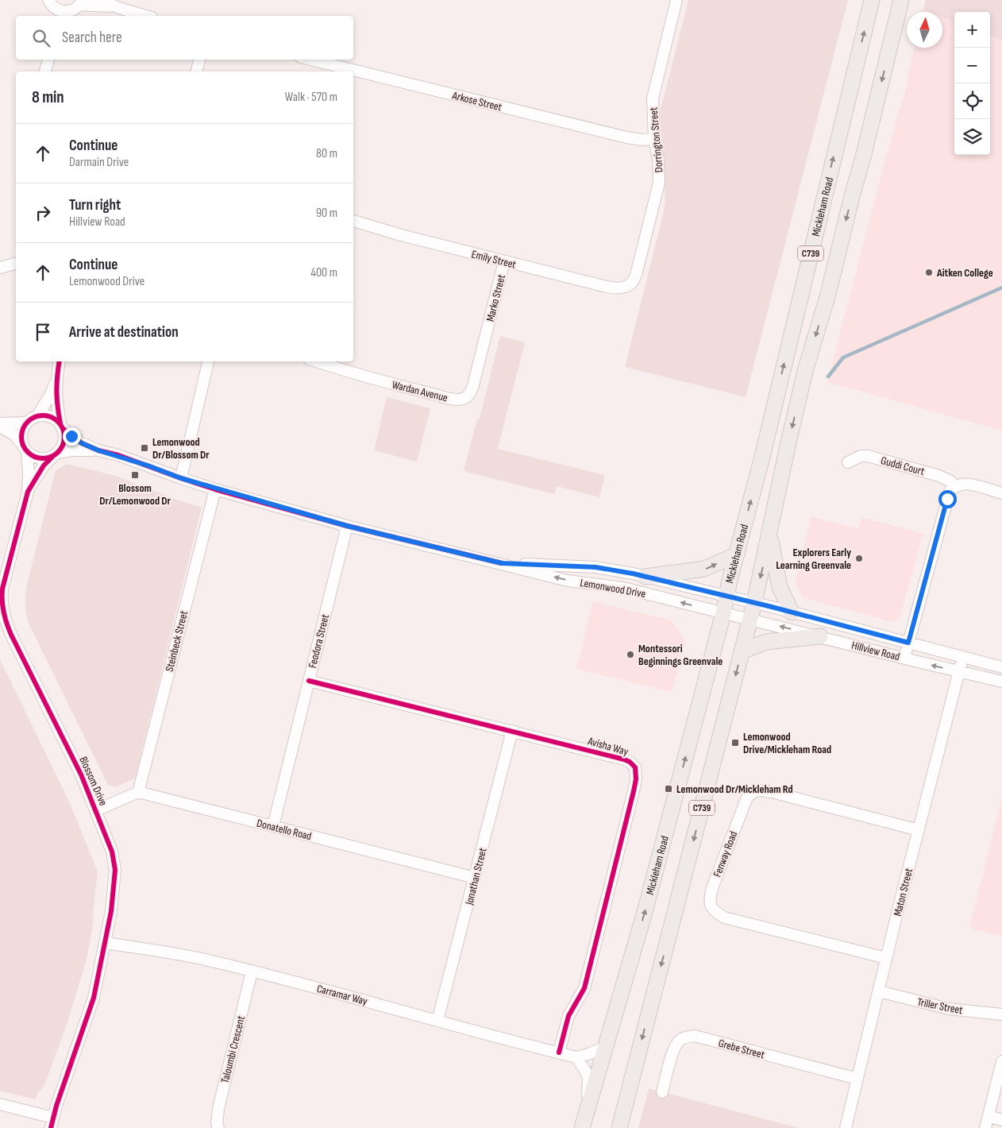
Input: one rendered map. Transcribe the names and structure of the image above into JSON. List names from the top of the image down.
{
  "streets": {
    "main road": ["Mickleham Road", "C739"],
    "street": [
      "Arkose Street",
      "Dorrington Street",
      "Emily Street",
      "Marko Street",
      "Wardan Avenue",
      "Guddi Court",
      "Lemonwood Drive",
      "Steinbeck Street",
      "Feodora Street",
      "Hillview Road",
      "Avisha Way",
      "Blossom Drive",
      "Donatello Road",
      "Fenway Road",
      "Jonathan Street",
      "Maton Street",
      "Carramar Way",
      "Triller Street",
      "Grebe Street",
      "Taloumbi Crescent"
    ]
  },
  "crossings": [
    ["Arkose Street", "Dorrington Street"],
    ["Dorrington Street", "Emily Street"],
    ["Mickleham Road", "Lemonwood Drive"],
    ["Mickleham Road", "Carramar Way"],
    ["C739", "Lemonwood Drive"],
    ["C739", "Hillview Road"],
    ["Emily Street", "Marko Street"],
    ["Marko Street", "Wardan Avenue"],
    ["Lemonwood Drive", "Steinbeck Street"],
    ["Lemonwood Drive", "Feodora Street"],
    ["Lemonwood Drive", "Hillview Road"],
    ["Lemonwood Drive", "Blossom Drive"],
    ["Steinbeck Street", "Donatello Road"],
    ["Feodora Street", "Avisha Way"],
    ["Feodora Street", "Donatello Road"],
    ["Hillview Road", "Maton Street"],
    ["Avisha Way", "Jonathan Street"],
    ["Avisha Way", "Carramar Way"],
    ["Blossom Drive", "Carramar Way"],
    ["Donatello Road", "Jonathan Street"],
    ["Fenway Road", "Maton Street"],
    ["Jonathan Street", "Carramar Way"],
    ["Maton Street", "Triller Street"],
    ["Maton Street", "Grebe Street"],
    ["Carramar Way", "Taloumbi Crescent"]
  ],
  "places": {
    "other": ["Aitken College", "Explorers Early Learning Greenvale", "Montessori Beginnings Greenvale"],
    "transit": [
      "Lemonwood Dr/Blossom Dr",
      "Blossom Dr/Lemonwood Dr",
      "Lemonwood Drive/Mickleham Road",
      "Lemonwood Dr/Mickleham Rd"
    ]
  },
  "north": "top",
  "page": {
    "map_buttons": ["+", "−"],
    "search": "Search here",
    "heading": ["8 min", "Walk · 570 m"],
    "list": [
      ["Continue", "Darmain Drive", "80 m"],
      ["Turn right", "Hillview Road", "90 m"],
      ["Continue", "Lemonwood Drive", "400 m"],
      "Arrive at destination"
    ]
  }
}
